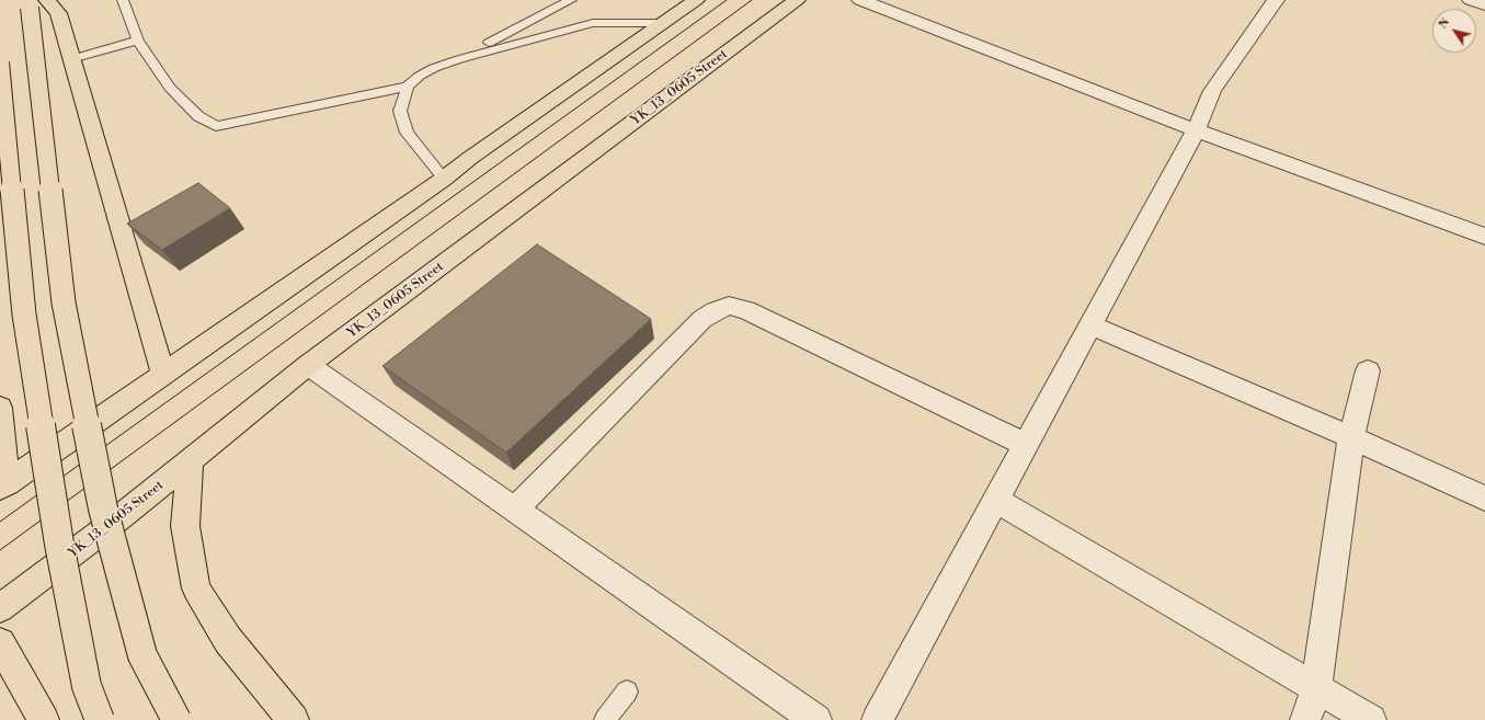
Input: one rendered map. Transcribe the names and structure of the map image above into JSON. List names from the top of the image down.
{
  "streets": {
    "main road": ["YK_13_0605 Street"]
  },
  "north": "top left"
}
